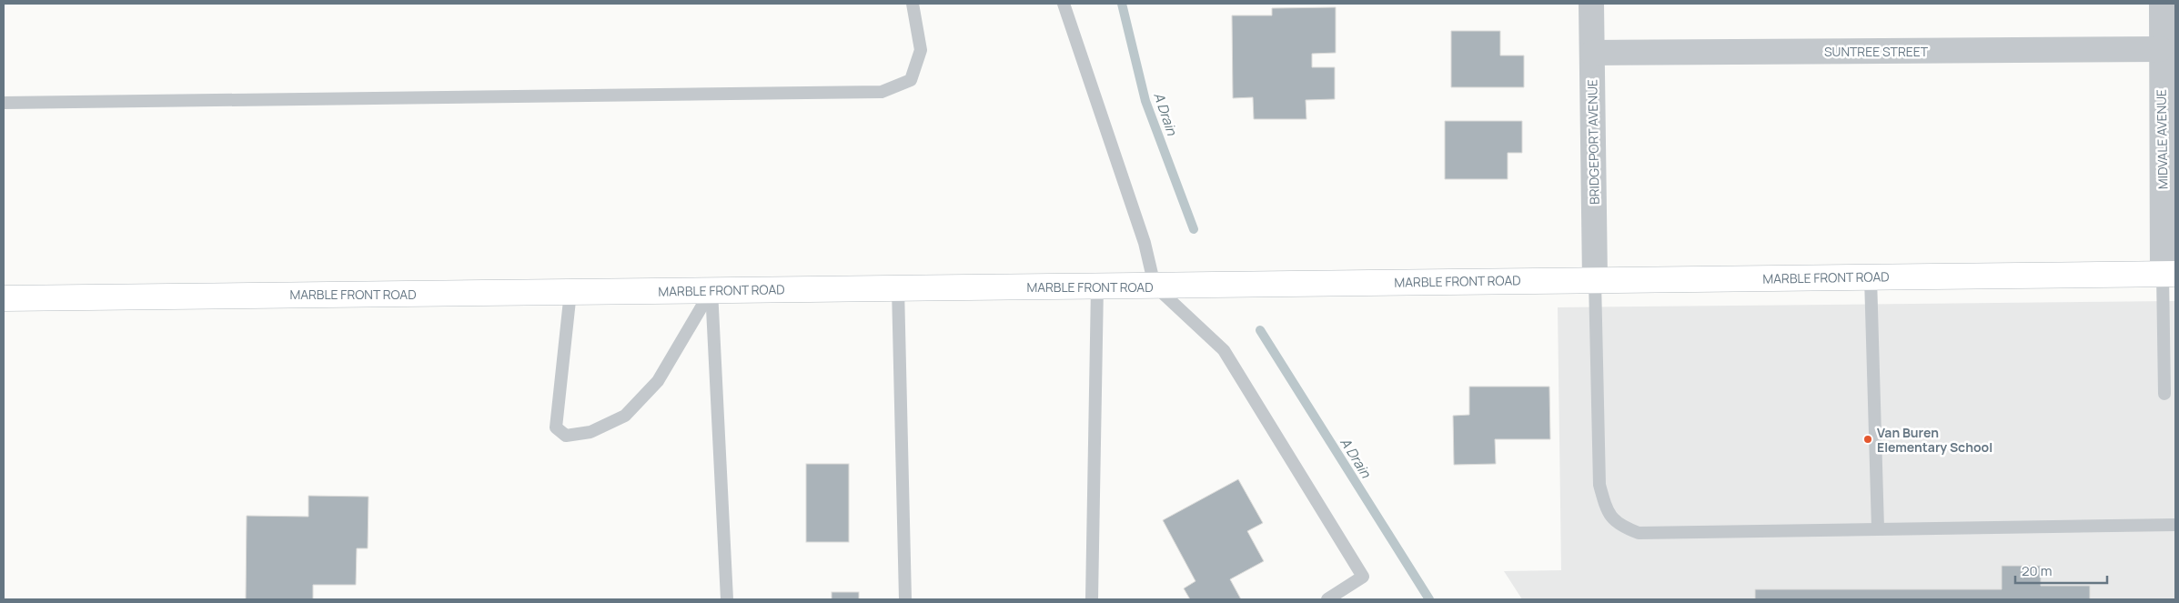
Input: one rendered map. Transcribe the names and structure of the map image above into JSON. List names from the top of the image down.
{
  "streets": {
    "street": [
      "SUNTREE STREET",
      "MIDVALE AVENUE",
      "BRIDGEPORT AVENUE",
      "MARBLE FRONT ROAD"
    ]
  },
  "crossings": [
    ["SUNTREE STREET", "MIDVALE AVENUE"],
    ["SUNTREE STREET", "BRIDGEPORT AVENUE"],
    ["MIDVALE AVENUE", "MARBLE FRONT ROAD"],
    ["BRIDGEPORT AVENUE", "MARBLE FRONT ROAD"]
  ],
  "water": ["A Drain"],
  "places": ["Van Buren Elementary School"],
  "scale_bar": "20 m"
}
